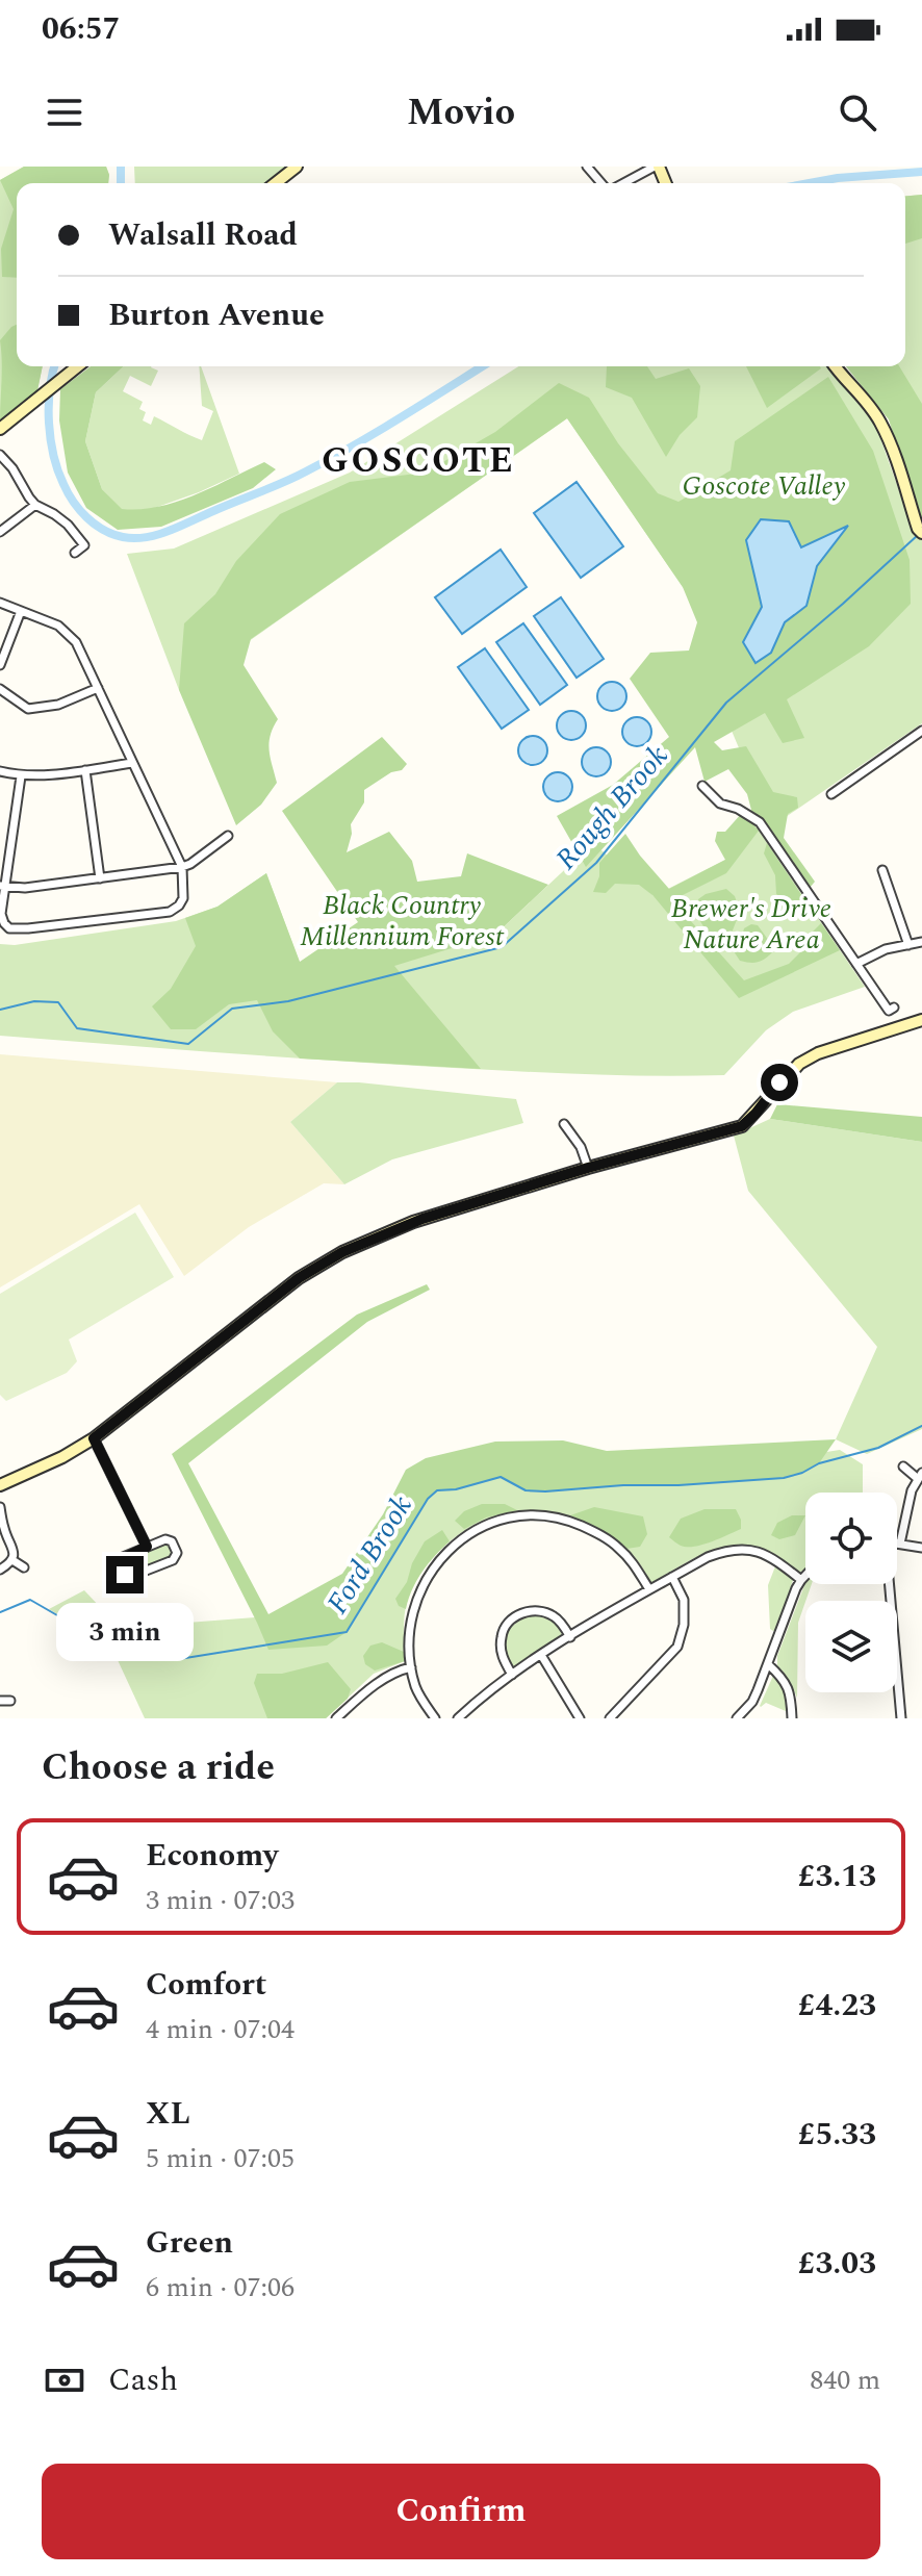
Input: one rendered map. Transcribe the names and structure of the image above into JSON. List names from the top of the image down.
{
  "districts": ["GOSCOTE"],
  "water": ["Rough Brook", "Ford Brook"],
  "parks": ["Goscote Valley", "Black Country Millennium Forest", "Brewer's Drive Nature Area"],
  "page": {
    "status": "06:57",
    "header": "Movio",
    "banner": ["Walsall Road", "Burton Avenue"],
    "bubble": "3 min",
    "heading": "Choose a ride",
    "list": [
      {
        "name": "Economy",
        "note": "3 min · 07:03",
        "value": "£3.13"
      },
      {
        "name": "Comfort",
        "note": "4 min · 07:04",
        "value": "£4.23"
      },
      {
        "name": "XL",
        "note": "5 min · 07:05",
        "value": "£5.33"
      },
      {
        "name": "Green",
        "note": "6 min · 07:06",
        "value": "£3.03"
      }
    ],
    "pay": ["Cash", "840 m"],
    "buttons": "Confirm"
  }
}
